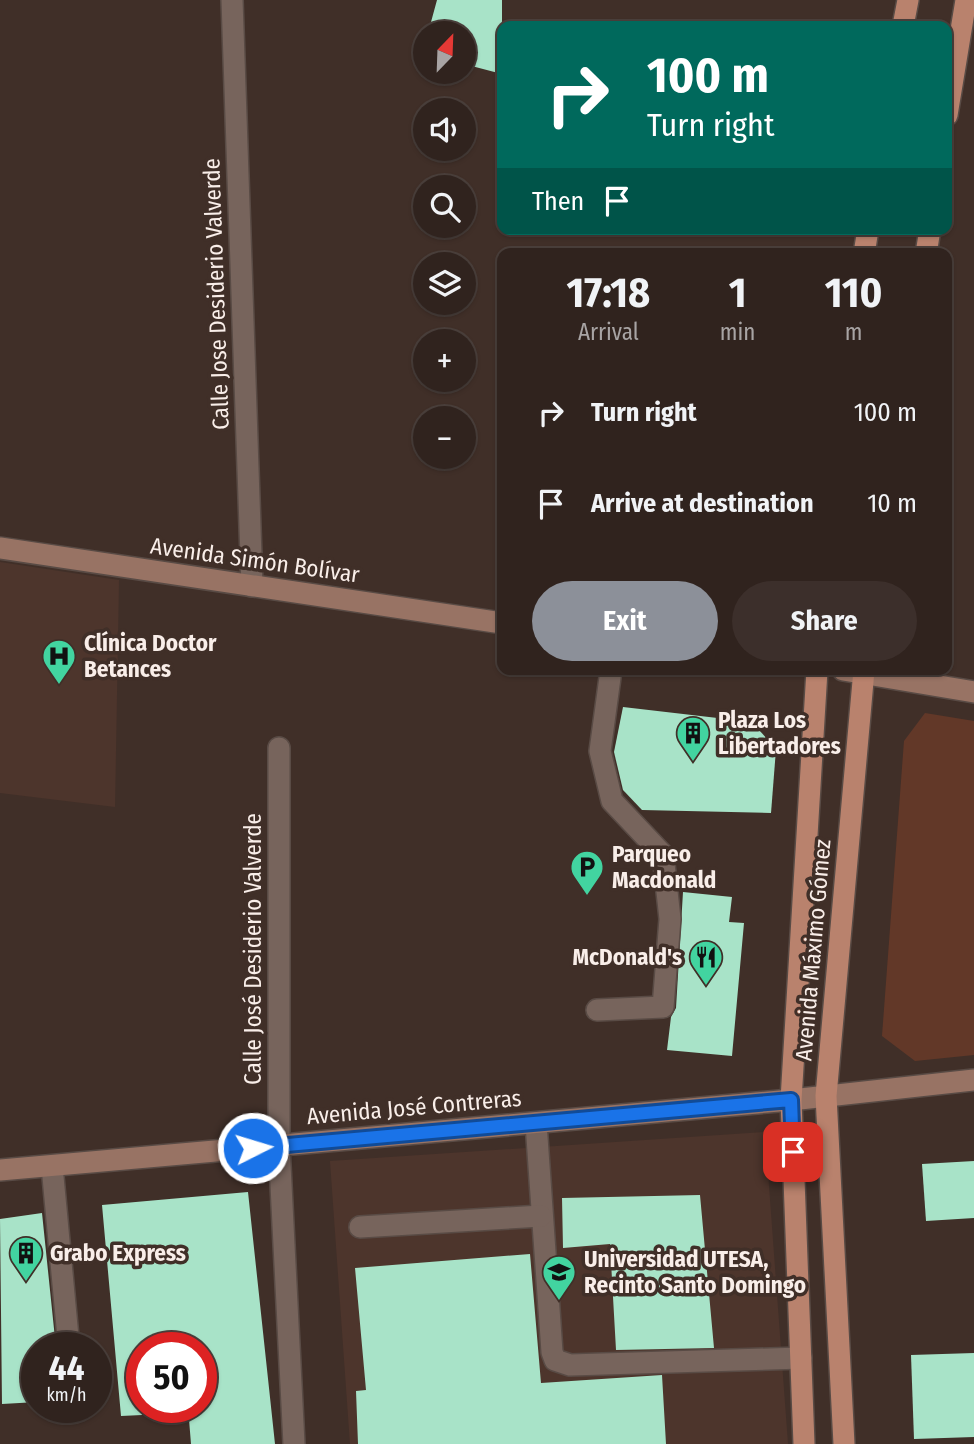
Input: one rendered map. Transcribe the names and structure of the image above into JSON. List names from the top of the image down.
{
  "streets": {
    "main road": ["Avenida Simón Bolívar", "Avenida Máximo Gómez", "Avenida José Contreras"],
    "street": ["Calle Jose Desiderio Valverde", "Calle José Desiderio Valverde"]
  },
  "crossings": [
    ["Calle Jose Desiderio Valverde", "Avenida Simón Bolívar"],
    ["Calle José Desiderio Valverde", "Avenida José Contreras"],
    ["Avenida Máximo Gómez", "Avenida José Contreras"]
  ],
  "places": {
    "hospital": ["Clínica Doctor Betances"],
    "building": ["Plaza Los Libertadores", "Grabo Express"],
    "parking": ["Parqueo Macdonald"],
    "restaurant": ["McDonald's"],
    "school or university": ["Universidad UTESA, Recinto Santo Domingo"]
  },
  "north": "top right",
  "page": {
    "map_buttons": ["+", "−"],
    "turn": ["100 m", "Turn right"],
    "then": "Then",
    "eta": [
      "17:18",
      "Arrival",
      "1",
      "min",
      "110",
      "m"
    ],
    "list": [
      {
        "name": "Turn right",
        "value": "100 m"
      },
      {
        "name": "Arrive at destination",
        "value": "10 m"
      }
    ],
    "buttons": ["Exit", "Share"],
    "speed": "44 km/h",
    "limit": "50"
  }
}
